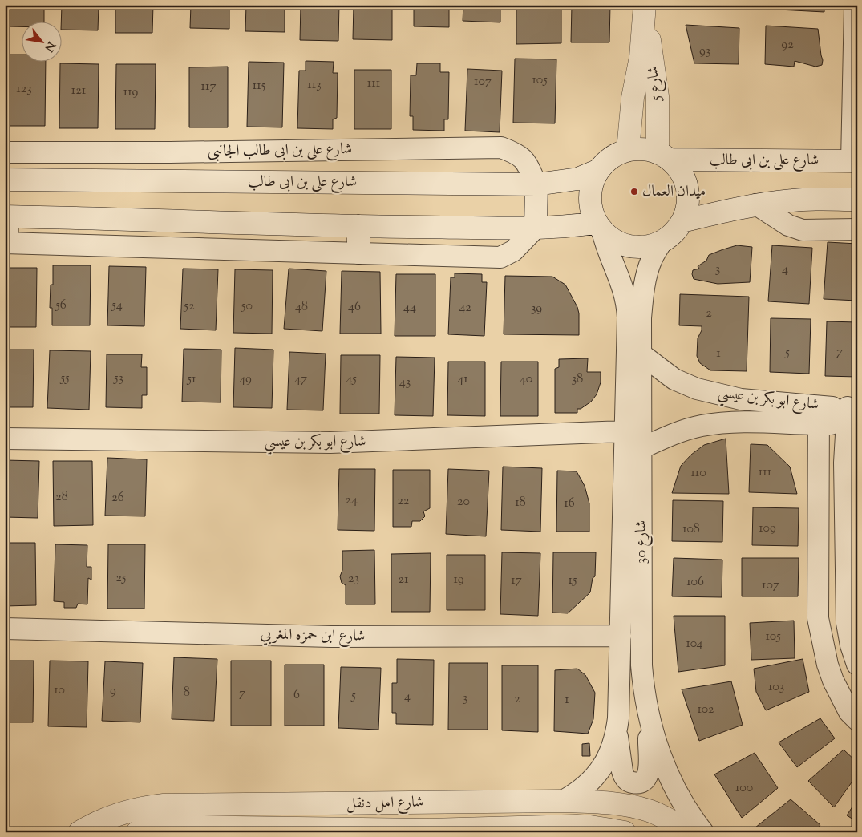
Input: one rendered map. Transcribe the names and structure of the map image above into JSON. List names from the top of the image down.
{
  "streets": {
    "main road": ["شارع 5", "شارع على بن ابى طالب", "شارع امل دنقل"],
    "street": [
      "شارع على بن ابى طالب الجانبى",
      "شارع ابو بكر بن عيسي",
      "شارع 30",
      "شارع ابن حمزه المغربي"
    ]
  },
  "crossings": [
    ["شارع 5", "شارع على بن ابى طالب"],
    ["شارع 5", "شارع 30"],
    ["شارع على بن ابى طالب الجانبى", "شارع على بن ابى طالب"],
    ["شارع على بن ابى طالب", "شارع 30"],
    ["شارع ابو بكر بن عيسي", "شارع 30"],
    ["شارع 30", "شارع ابن حمزه المغربي"],
    ["شارع 30", "شارع امل دنقل"]
  ],
  "places": ["ميدان العمال"],
  "house_numbers": [
    "92",
    "93",
    "105",
    "107",
    "111",
    "113",
    "115",
    "117",
    "123",
    "121",
    "119",
    "3",
    "4",
    "56",
    "54",
    "52",
    "50",
    "48",
    "46",
    "44",
    "42",
    "39",
    "2",
    "7",
    "5",
    "1",
    "55",
    "53",
    "51",
    "49",
    "47",
    "45",
    "41",
    "40",
    "38",
    "43",
    "111",
    "110",
    "28",
    "26",
    "24",
    "22",
    "20",
    "18",
    "16",
    "109",
    "108",
    "25",
    "23",
    "21",
    "19",
    "17",
    "15",
    "106",
    "107",
    "105",
    "104",
    "103",
    "10",
    "9",
    "8",
    "7",
    "6",
    "5",
    "4",
    "3",
    "2",
    "1",
    "102",
    "100"
  ],
  "north": "bottom right"
}
